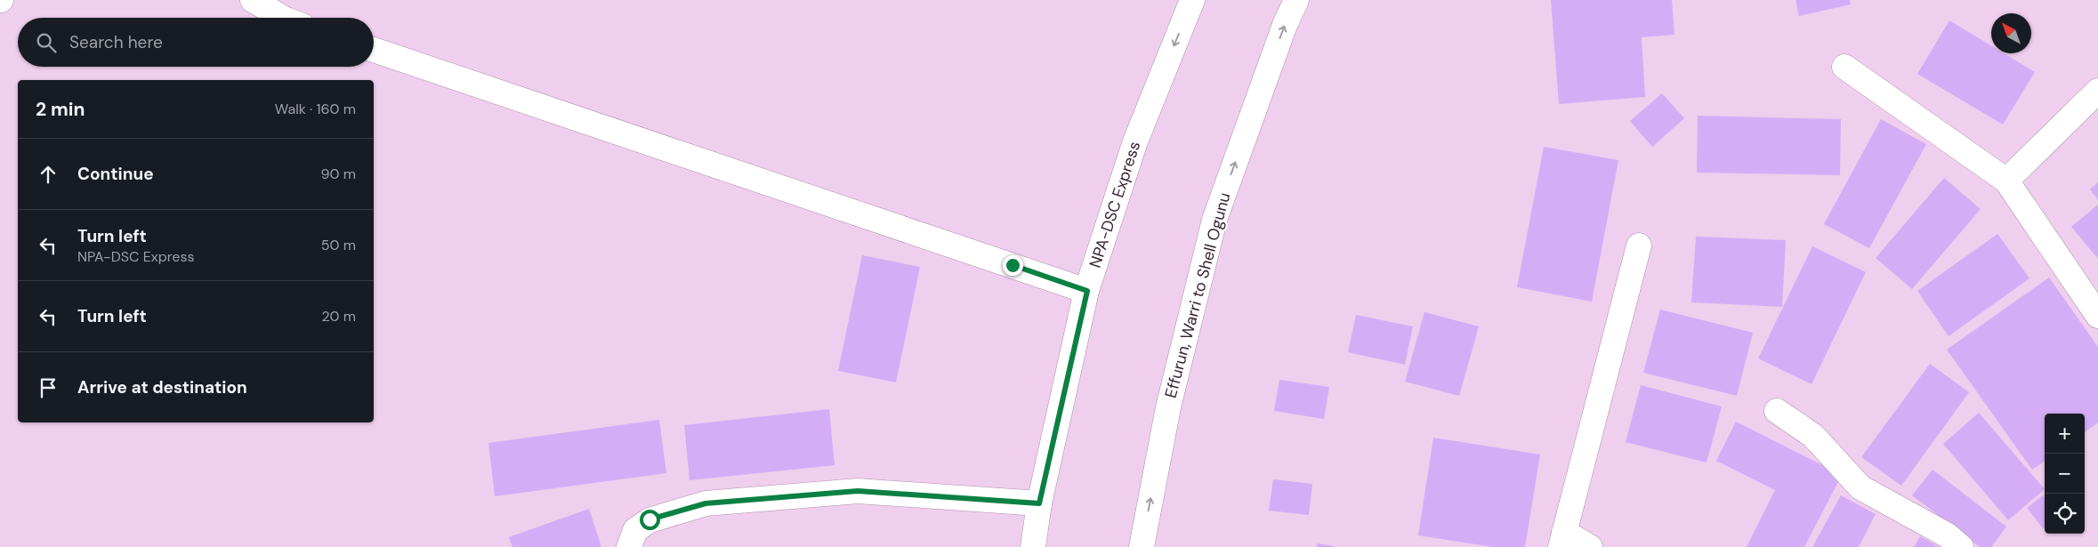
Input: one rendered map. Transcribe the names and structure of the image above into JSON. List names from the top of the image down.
{
  "streets": {
    "street": ["NPA-DSC Express", "Effurun, Warri to Shell Ogunu"]
  },
  "one_way": ["NPA-DSC Express", "Effurun, Warri to Shell Ogunu"],
  "north": "top left",
  "page": {
    "search": "Search here",
    "heading": ["2 min", "Walk · 160 m"],
    "list": [
      ["Continue", "90 m"],
      ["Turn left", "NPA-DSC Express", "50 m"],
      ["Turn left", "20 m"],
      "Arrive at destination"
    ],
    "map_buttons": ["+", "−"]
  }
}
